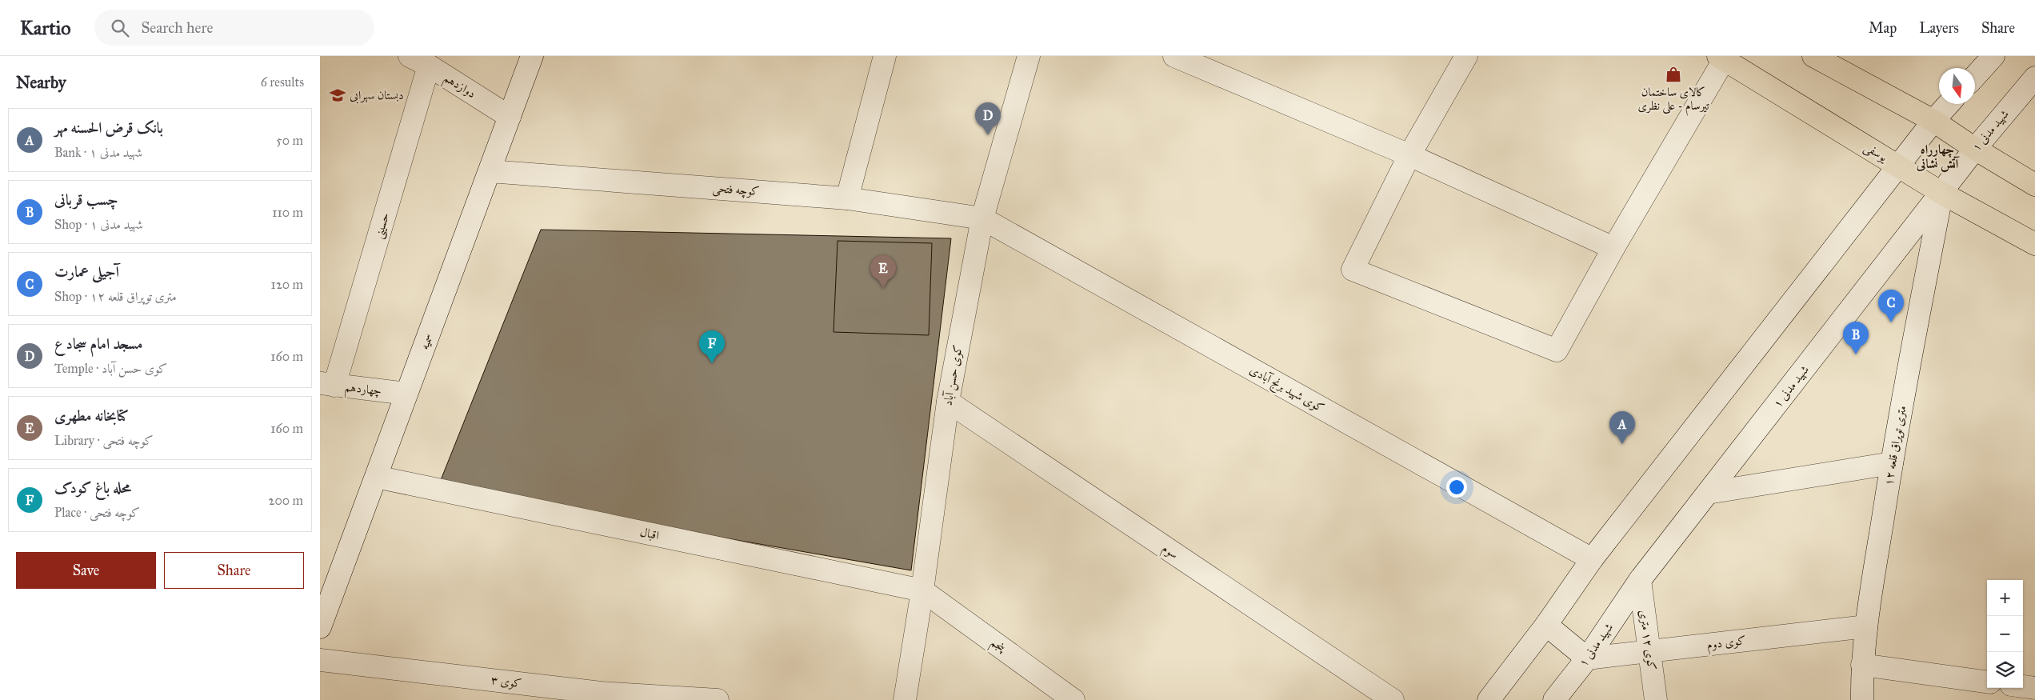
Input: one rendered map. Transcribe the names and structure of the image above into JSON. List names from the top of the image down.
{
  "streets": {
    "main road": ["یوسفی"],
    "street": [
      "دوازدهم",
      "شهید مدنی ۱",
      "کوچه فتحی",
      "حسینی",
      "سمیه",
      "کوی حسن آباد",
      "چهاردهم",
      "کوی شهید برنج آبادی",
      "۱۲ متری توپراق قلعه",
      "اقبال",
      "سوم",
      "کوی ۱۲ متری",
      "کوی دوم",
      "پنجم",
      "کوی ۳"
    ]
  },
  "crossings": [
    ["دوازدهم", "حسینی"],
    ["دوازدهم", "سمیه"],
    ["شهید مدنی ۱", "یوسفی"],
    ["شهید مدنی ۱", "۱۲ متری توپراق قلعه"],
    ["شهید مدنی ۱", "کوی ۱۲ متری"],
    ["شهید مدنی ۱", "کوی دوم"],
    ["یوسفی", "۱۲ متری توپراق قلعه"],
    ["کوچه فتحی", "سمیه"],
    ["کوچه فتحی", "کوی حسن آباد"],
    ["کوچه فتحی", "کوی شهید برنج آبادی"],
    ["حسینی", "چهاردهم"],
    ["سمیه", "چهاردهم"],
    ["سمیه", "اقبال"],
    ["کوی حسن آباد", "کوی شهید برنج آبادی"],
    ["کوی حسن آباد", "اقبال"],
    ["کوی حسن آباد", "سوم"],
    ["کوی حسن آباد", "پنجم"],
    ["۱۲ متری توپراق قلعه", "کوی دوم"],
    ["اقبال", "پنجم"],
    ["کوی ۱۲ متری", "کوی دوم"]
  ],
  "districts": ["چهارراه آتش نشانی"],
  "places": {
    "shop": ["کالای ساختمان تیرسام - علی نظری"],
    "school or university": ["دبستان سهرابی"]
  },
  "north": "bottom",
  "page": {
    "header": "Kartio",
    "search": "Search here",
    "nav": ["Map", "Layers", "Share"],
    "heading": ["Nearby", "6 results"],
    "pins": [
      "D",
      "E",
      "C",
      "B",
      "F",
      "A"
    ],
    "list": [
      {
        "mark": "A",
        "name": "بانک قرض الحسنه مهر",
        "note": "Bank · شهید مدنی ۱",
        "value": "50 m"
      },
      {
        "mark": "B",
        "name": "چسب قربانی",
        "note": "Shop · شهید مدنی ۱",
        "value": "110 m"
      },
      {
        "mark": "C",
        "name": "آجیلی عمارت",
        "note": "Shop · ۱۲ متری توپراق قلعه",
        "value": "120 m"
      },
      {
        "mark": "D",
        "name": "مسجد امام سجاد ع",
        "note": "Temple · کوی حسن آباد",
        "value": "160 m"
      },
      {
        "mark": "E",
        "name": "کتابخانه مطهری",
        "note": "Library · کوچه فتحی",
        "value": "160 m"
      },
      {
        "mark": "F",
        "name": "محله باغ کودک",
        "note": "Place · کوچه فتحی",
        "value": "200 m"
      }
    ],
    "buttons": ["Save", "Share"],
    "map_buttons": ["+", "−"]
  }
}
